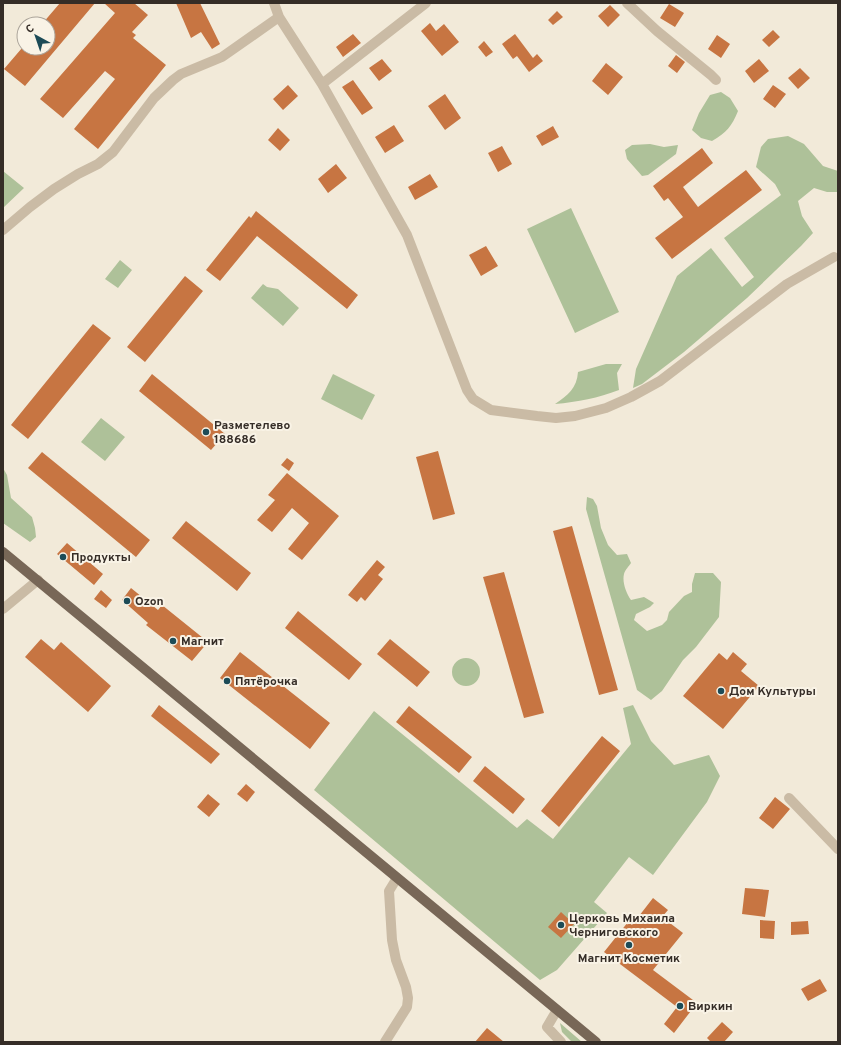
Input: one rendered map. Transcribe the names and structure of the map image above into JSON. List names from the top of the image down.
{
  "places": [
    "Разметелево 188686",
    "Продукты",
    "Ozon",
    "Магнит",
    "Пятёрочка",
    "Дом Культуры",
    "Церковь Михаила Черниговского",
    "Магнит Косметик",
    "Виркин"
  ],
  "north": "top left"
}
